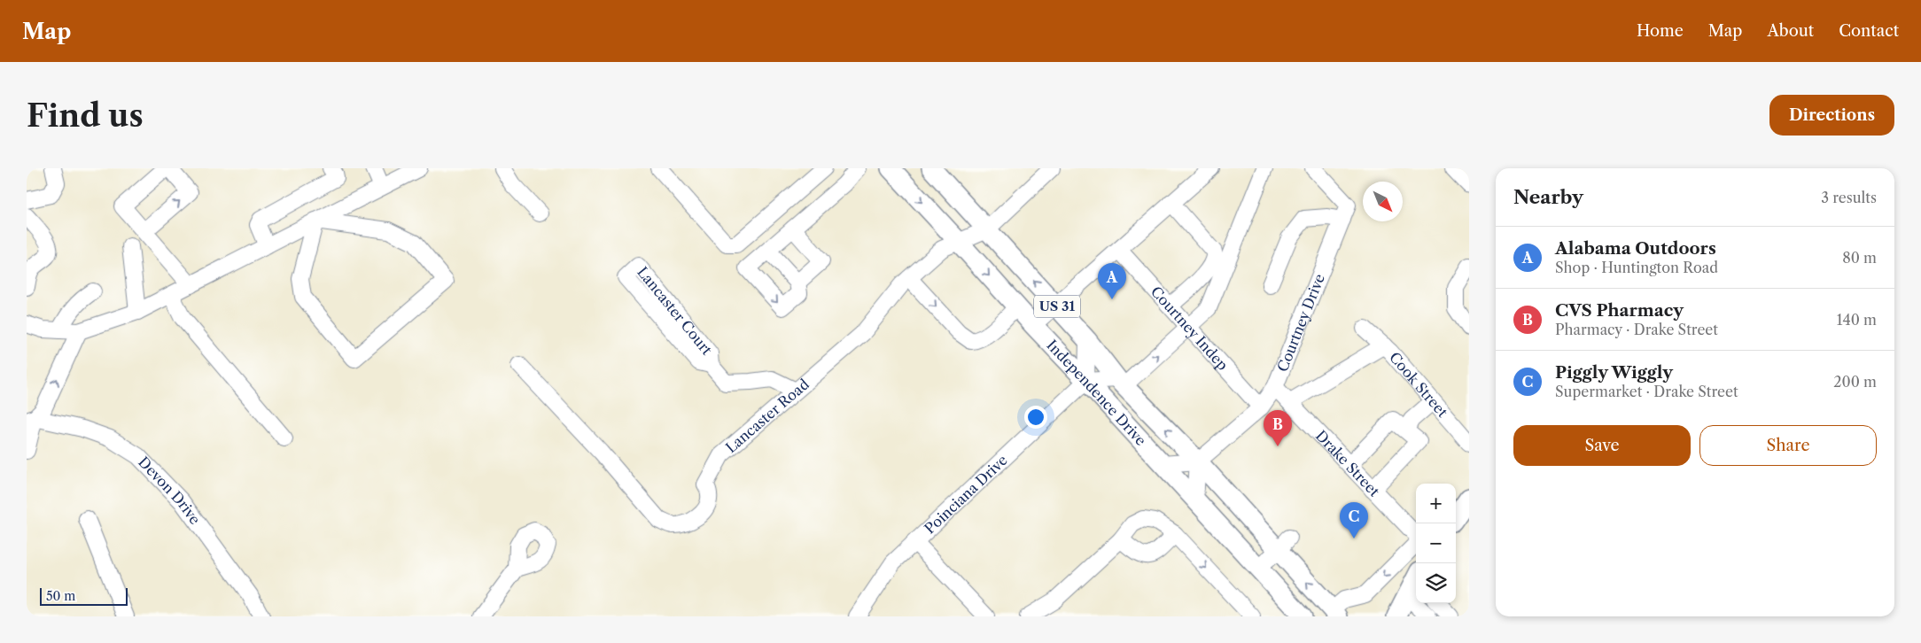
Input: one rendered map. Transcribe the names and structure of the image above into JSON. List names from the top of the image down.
{
  "streets": {
    "main road": ["US 31", "Independence Drive"],
    "street": [
      "Lancaster Court",
      "Courtney Drive",
      "Courtney Indep",
      "Cook Street",
      "Lancaster Road",
      "Drake Street",
      "Devon Drive",
      "Poinciana Drive"
    ]
  },
  "crossings": [
    ["Lancaster Court", "Lancaster Road"],
    ["Courtney Drive", "Courtney Indep"],
    ["Courtney Drive", "Independence Drive"],
    ["Courtney Drive", "Drake Street"],
    ["Independence Drive", "Lancaster Road"],
    ["Independence Drive", "Poinciana Drive"]
  ],
  "scale_bar": "50 m",
  "north": "bottom right",
  "page": {
    "header": "Map",
    "nav": [
      "Home",
      "Map",
      "About",
      "Contact"
    ],
    "buttons": [
      "Directions",
      ["Save", "Share"]
    ],
    "title": "Find us",
    "heading": ["Nearby", "3 results"],
    "list": [
      {
        "mark": "A",
        "name": "Alabama Outdoors",
        "note": "Shop · Huntington Road",
        "value": "80 m"
      },
      {
        "mark": "B",
        "name": "CVS Pharmacy",
        "note": "Pharmacy · Drake Street",
        "value": "140 m"
      },
      {
        "mark": "C",
        "name": "Piggly Wiggly",
        "note": "Supermarket · Drake Street",
        "value": "200 m"
      }
    ],
    "pins": ["A", "B", "C"],
    "map_buttons": ["+", "−"],
    "scale": "50 m"
  }
}
